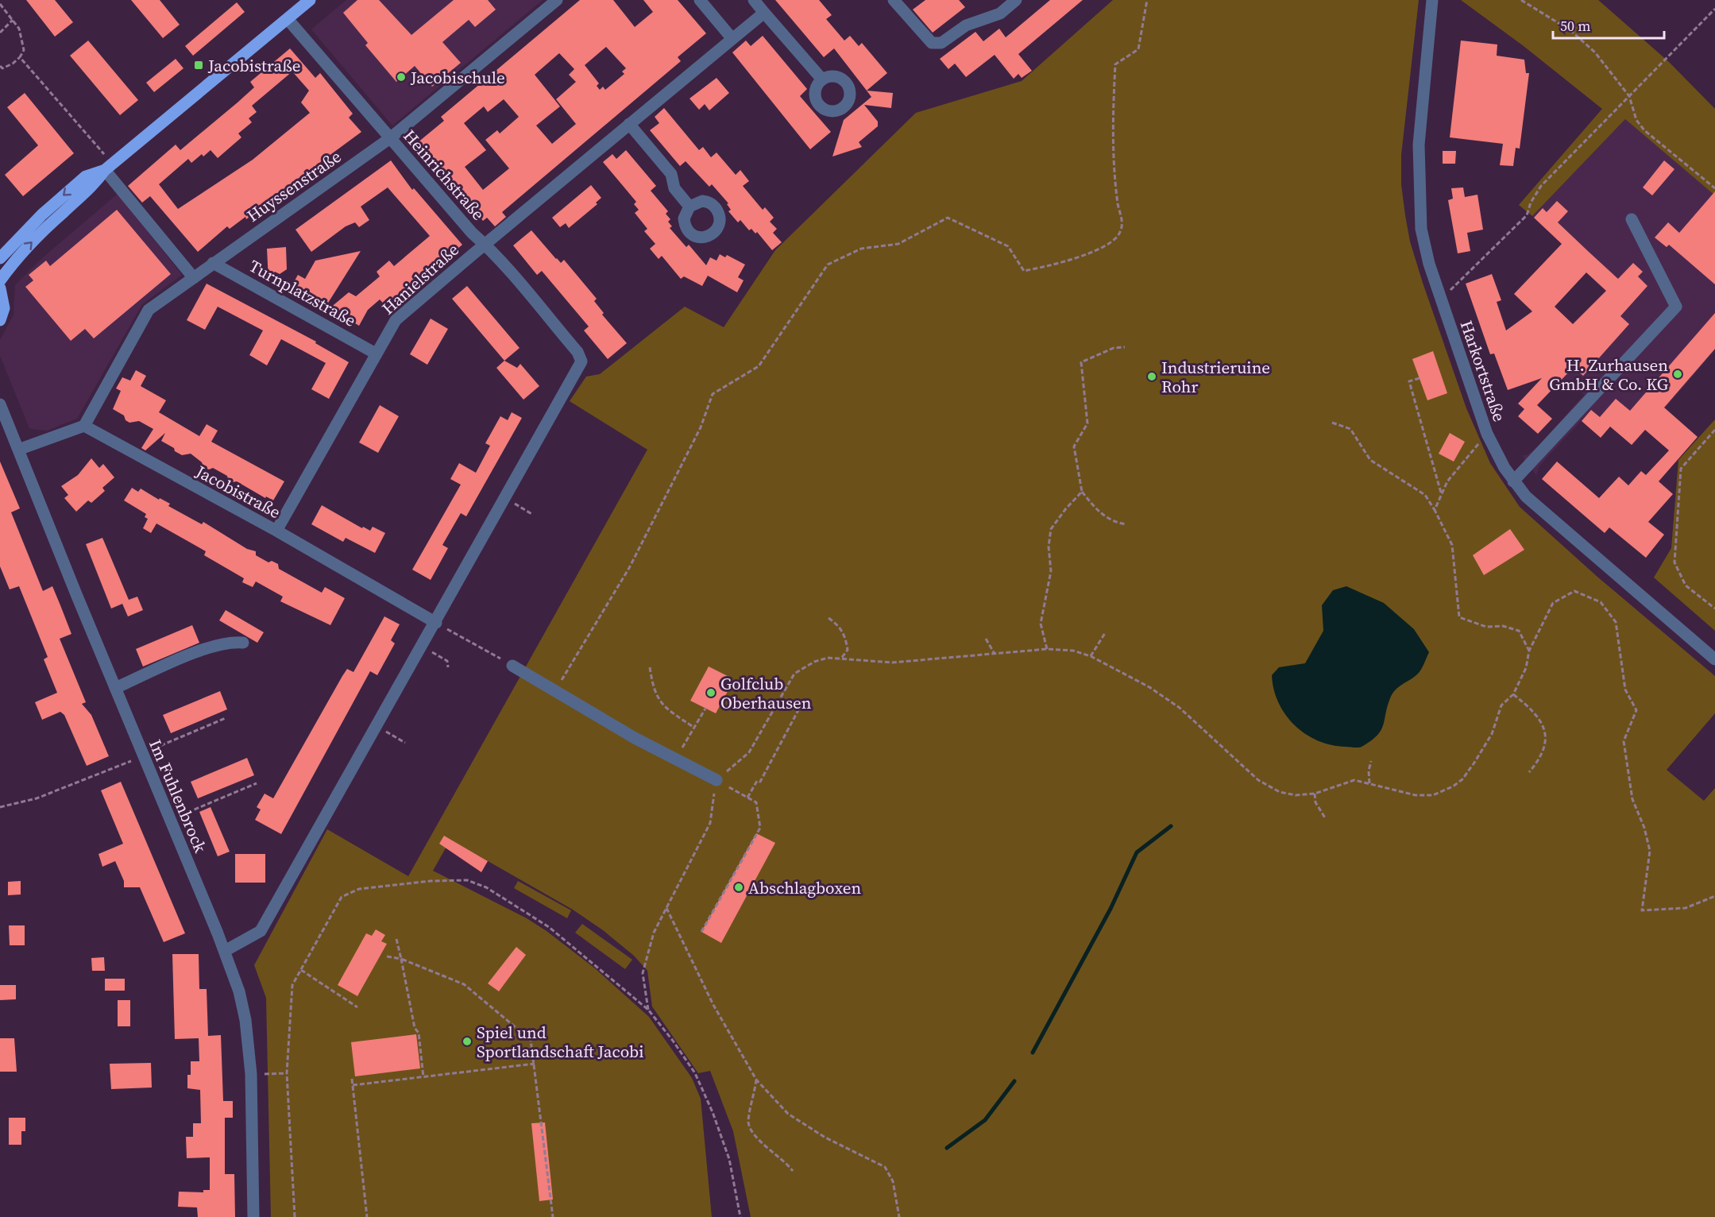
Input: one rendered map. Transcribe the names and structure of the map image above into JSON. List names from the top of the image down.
{
  "streets": {
    "street": [
      "Heinrichstraße",
      "Huyssenstraße",
      "Hanielstraße",
      "Turnplatzstraße",
      "Harkortstraße",
      "Jacobistraße",
      "Im Fuhlenbrock"
    ]
  },
  "crossings": [
    ["Heinrichstraße", "Huyssenstraße"],
    ["Heinrichstraße", "Hanielstraße"],
    ["Huyssenstraße", "Turnplatzstraße"],
    ["Huyssenstraße", "Jacobistraße"],
    ["Hanielstraße", "Turnplatzstraße"],
    ["Hanielstraße", "Jacobistraße"]
  ],
  "places": {
    "transit": ["Jacobistraße"],
    "other": [
      "Jacobischule",
      "H. Zurhausen GmbH & Co. KG",
      "Industrieruine Rohr",
      "Golfclub Oberhausen",
      "Abschlagboxen",
      "Spiel und Sportlandschaft Jacobi"
    ]
  },
  "scale_bar": "50 m"
}
